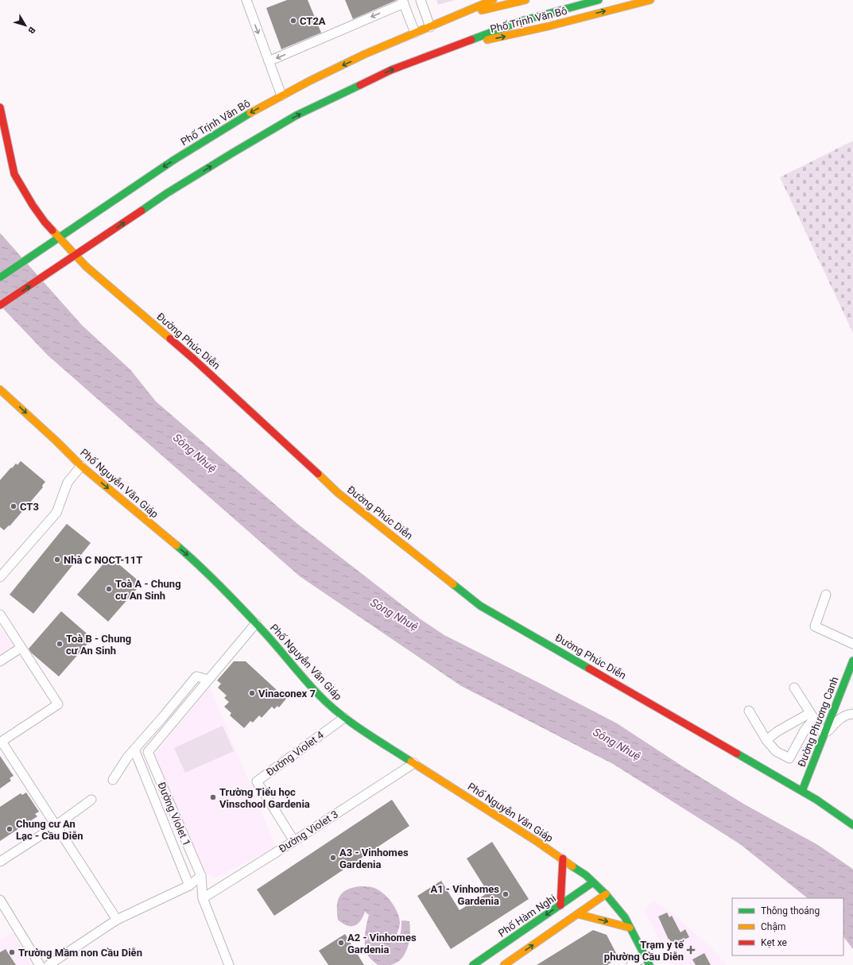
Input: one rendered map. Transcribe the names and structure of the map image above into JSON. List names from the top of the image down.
{
  "streets": {
    "street": [
      "Phố Trịnh Văn Bô",
      "Đường Phúc Diễn",
      "Phố Nguyễn Văn Giáp",
      "Đường Phương Canh",
      "Đường Violet 4",
      "Đường Violet 1",
      "Đường Violet 3",
      "Phố Hàm Nghi"
    ]
  },
  "crossings": [
    ["Phố Trịnh Văn Bô", "Đường Phúc Diễn"],
    ["Đường Phúc Diễn", "Đường Phương Canh"],
    ["Phố Nguyễn Văn Giáp", "Đường Violet 4"],
    ["Phố Nguyễn Văn Giáp", "Đường Violet 3"],
    ["Phố Nguyễn Văn Giáp", "Phố Hàm Nghi"],
    ["Đường Violet 4", "Đường Violet 3"],
    ["Đường Violet 1", "Đường Violet 3"]
  ],
  "one_way": ["Phố Nguyễn Văn Giáp"],
  "water": ["Sông Nhuệ"],
  "places": {
    "other": [
      "CT2A",
      "CT3",
      "Nhà C NOCT-11T",
      "Toà A - Chung cư An Sinh",
      "Toà B - Chung cư An Sinh",
      "Vinaconex 7",
      "Trường Tiểu học Vinschool Gardenia",
      "Chung cư An Lạc - Cầu Diễn",
      "A3 - Vinhomes Gardenia",
      "A1 - Vinhomes Gardenia",
      "A2 - Vinhomes Gardenia",
      "Trường Mầm non Cầu Diễn"
    ],
    "health": ["Trạm y tế phường Cầu Diễn"]
  },
  "legend": ["Thông thoáng", "Chậm", "Kẹt xe"],
  "north": "bottom right"
}
